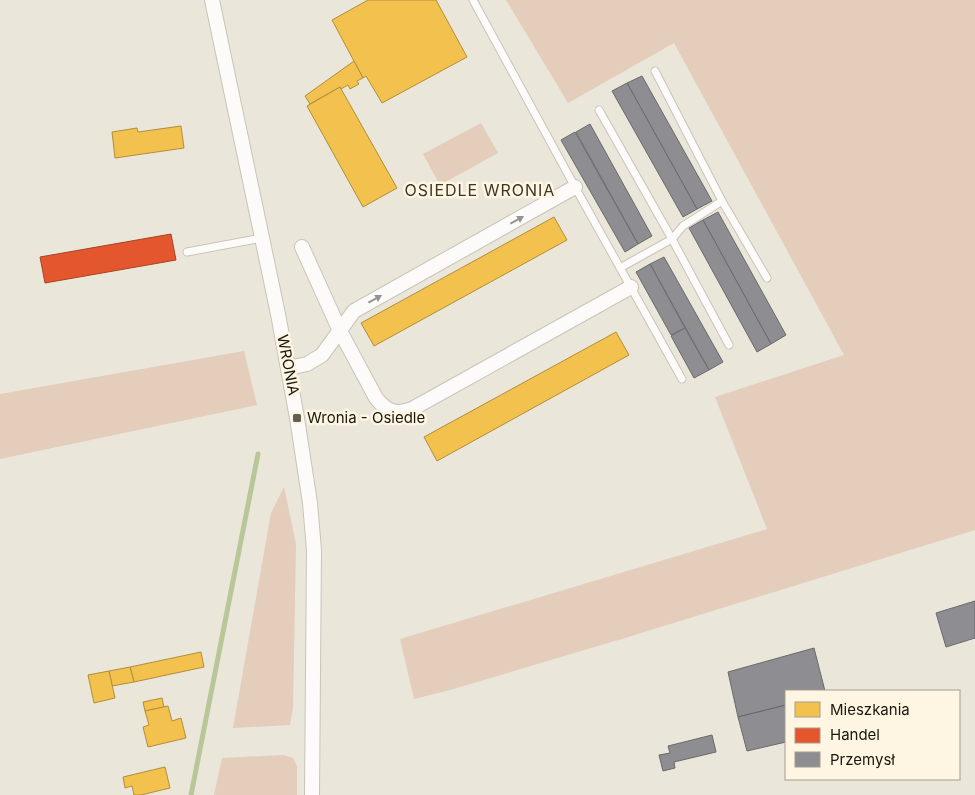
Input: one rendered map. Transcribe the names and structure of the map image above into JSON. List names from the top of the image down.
{
  "streets": {
    "street": ["WRONIA"]
  },
  "districts": ["OSIEDLE WRONIA"],
  "places": {
    "transit": ["Wronia - Osiedle"]
  },
  "legend": ["Mieszkania", "Handel", "Przemysł"]
}
